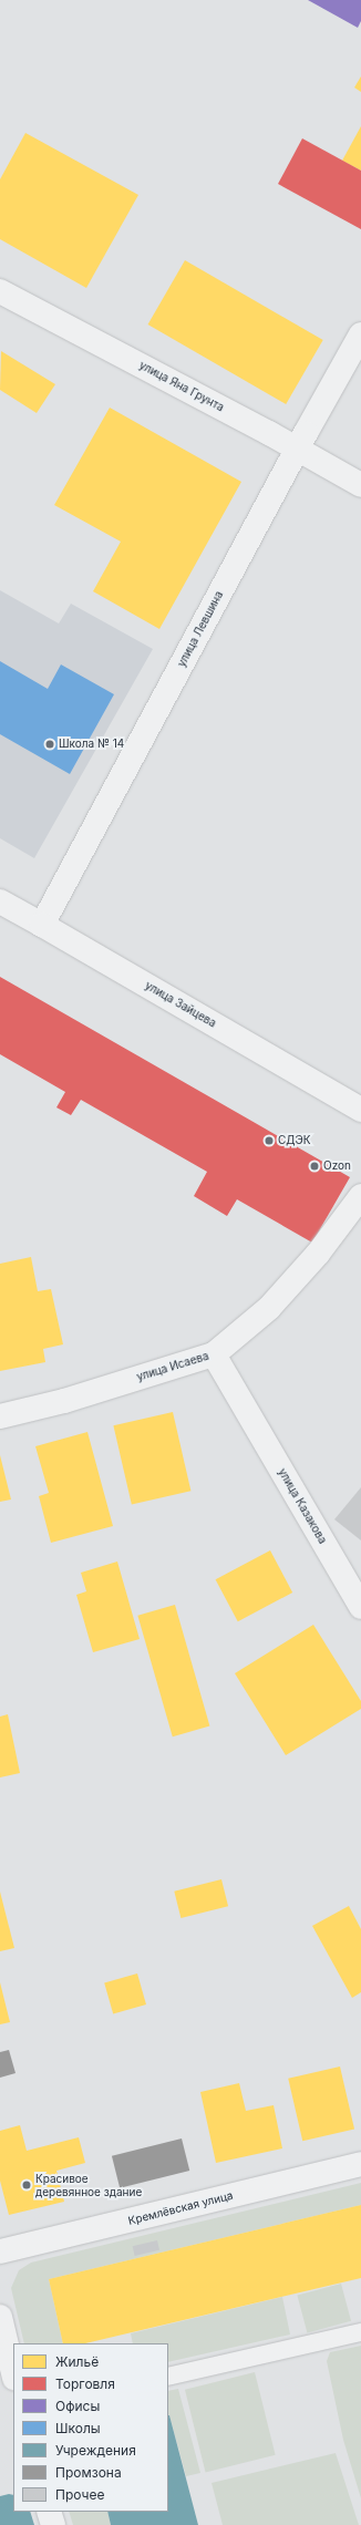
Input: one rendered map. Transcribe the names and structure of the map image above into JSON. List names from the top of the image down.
{
  "streets": {
    "street": [
      "улица Яна Грунта",
      "улица Левшина",
      "улица Зайцева",
      "улица Исаева",
      "улица Казакова",
      "Кремлёвская улица"
    ]
  },
  "crossings": [
    ["улица Яна Грунта", "улица Левшина"],
    ["улица Левшина", "улица Зайцева"],
    ["улица Исаева", "улица Казакова"]
  ],
  "places": [
    "Школа № 14",
    "СДЭК",
    "Ozon",
    "Красивое деревянное здание"
  ],
  "legend": [
    "Жильё",
    "Торговля",
    "Офисы",
    "Школы",
    "Учреждения",
    "Промзона",
    "Прочее"
  ]
}
